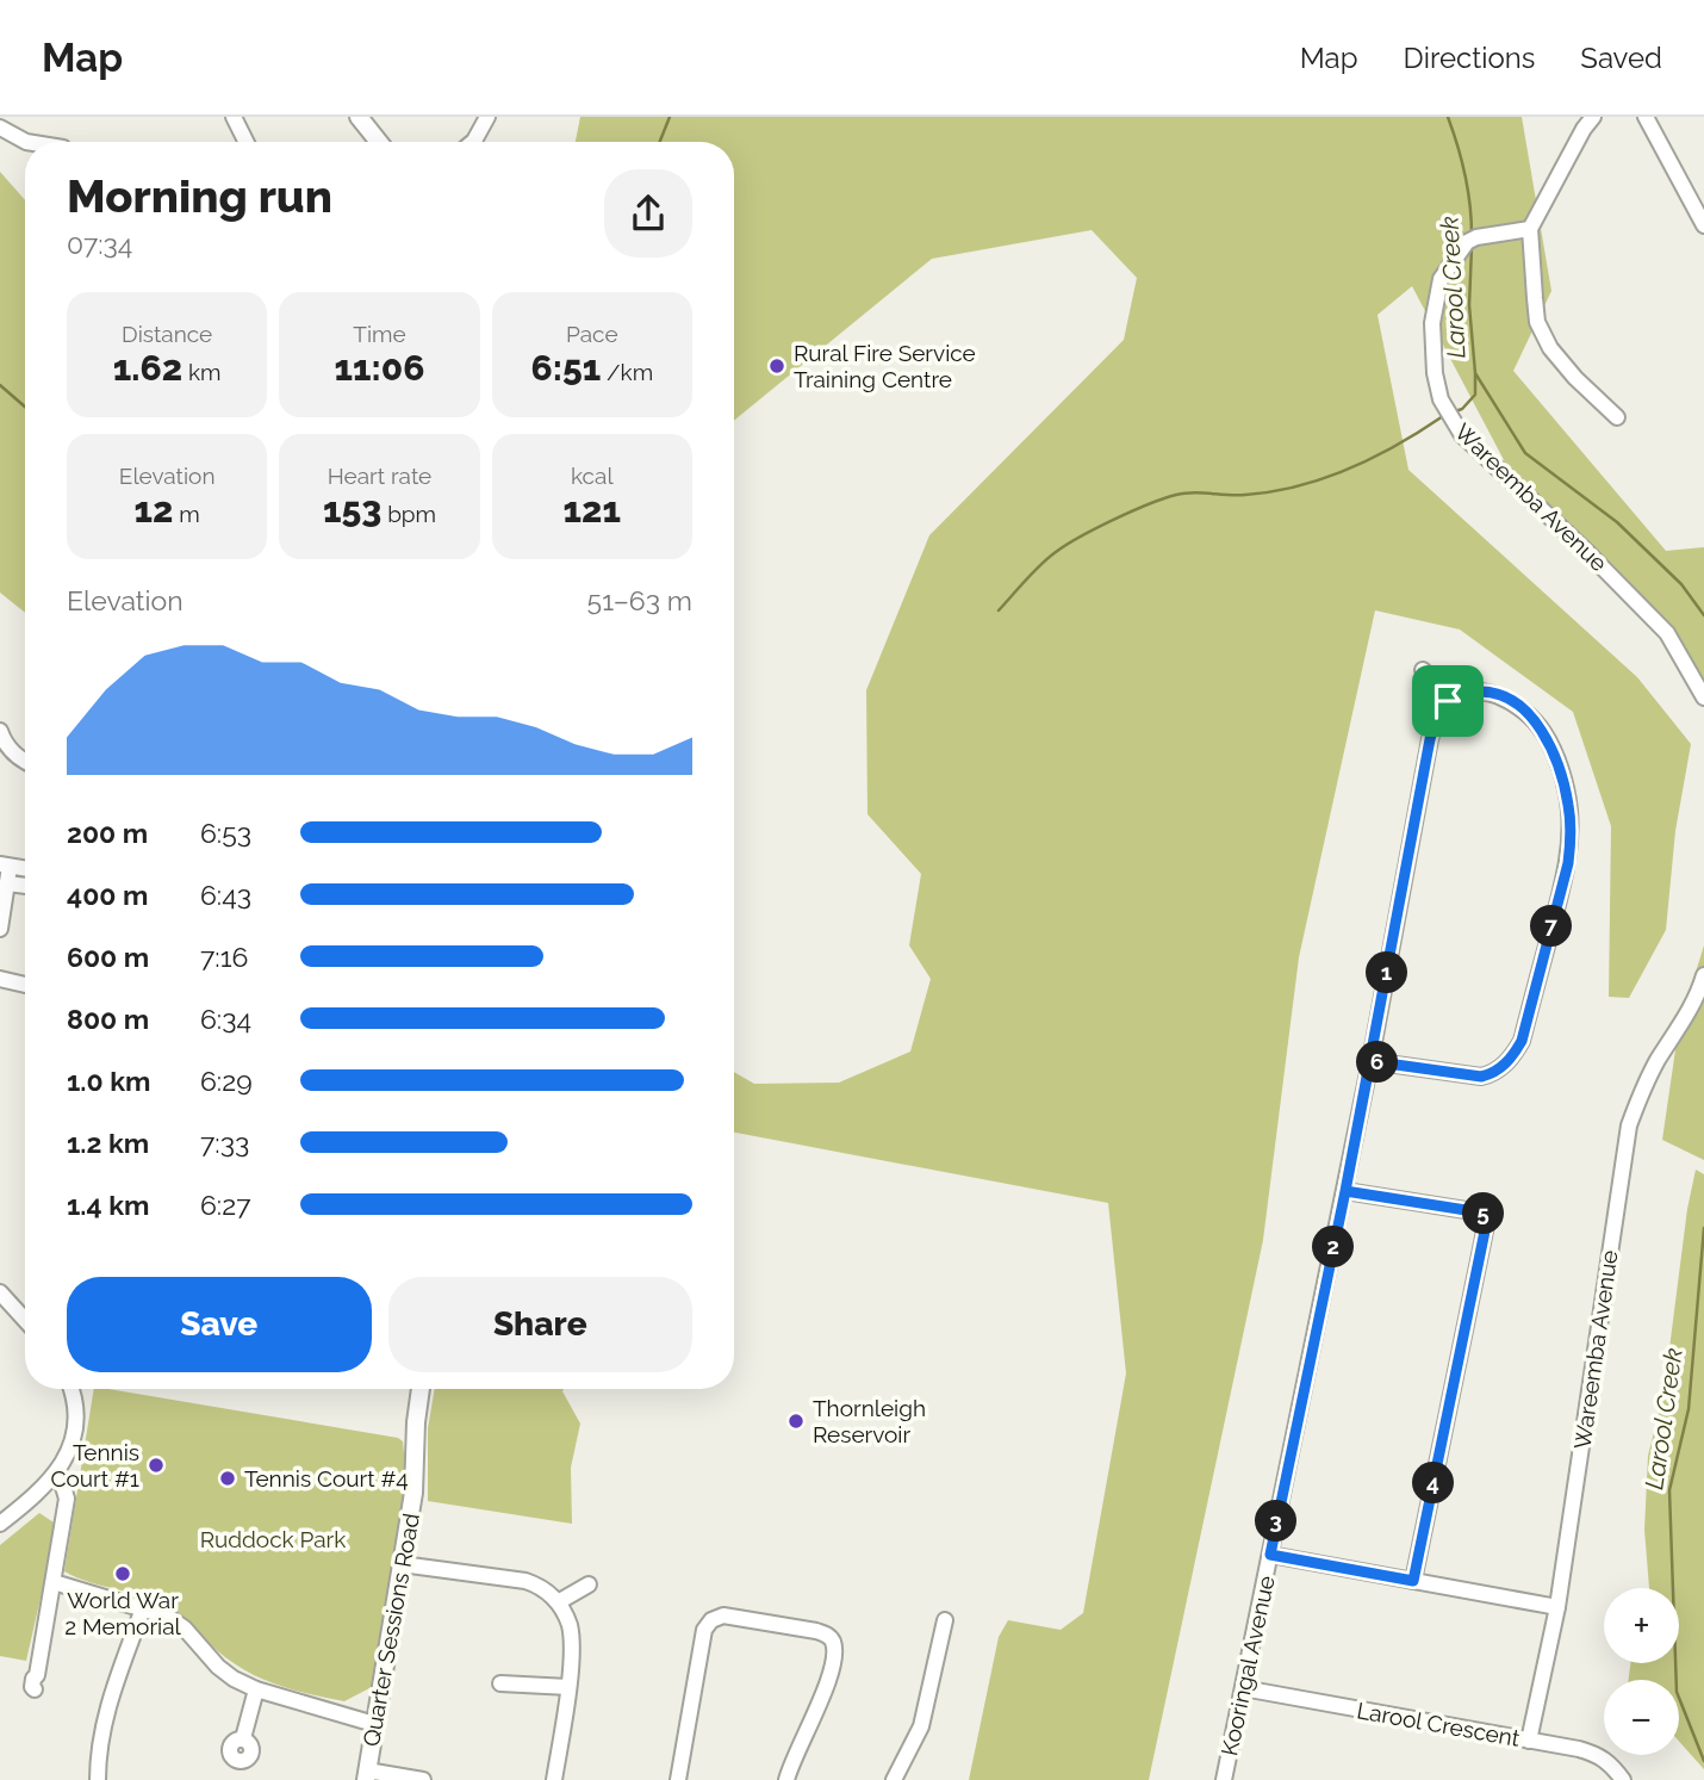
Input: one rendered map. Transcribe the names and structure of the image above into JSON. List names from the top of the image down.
{
  "streets": {
    "main road": ["Quarter Sessions Road"],
    "street": ["Wareemba Avenue", "Kooringal Avenue", "Larool Crescent"]
  },
  "crossings": [
    ["Wareemba Avenue", "Larool Crescent"],
    ["Kooringal Avenue", "Larool Crescent"]
  ],
  "water": ["Larool Creek"],
  "parks": ["Ruddock Park"],
  "places": [
    "Rural Fire Service Training Centre",
    "Thornleigh Reservoir",
    "Tennis Court #1",
    "Tennis Court #4",
    "World War 2 Memorial"
  ],
  "page": {
    "header": "Map",
    "nav": ["Map", "Directions", "Saved"],
    "heading": ["Morning run", "07:34"],
    "stats": [
      ["Distance", "1.62 km"],
      ["Time", "11:06"],
      ["Pace", "6:51 /km"],
      ["Elevation", "12 m"],
      ["Heart rate", "153 bpm"],
      ["kcal", "121"]
    ],
    "chart": ["Elevation", "51–63 m"],
    "list": [
      {
        "name": "200 m",
        "note": "6:53"
      },
      {
        "name": "400 m",
        "note": "6:43"
      },
      {
        "name": "600 m",
        "note": "7:16"
      },
      {
        "name": "800 m",
        "note": "6:34"
      },
      {
        "name": "1.0 km",
        "note": "6:29"
      },
      {
        "name": "1.2 km",
        "note": "7:33"
      },
      {
        "name": "1.4 km",
        "note": "6:27"
      }
    ],
    "pins": [
      "7",
      "1",
      "6",
      "5",
      "2",
      "4",
      "3"
    ],
    "buttons": ["Save", "Share"],
    "map_buttons": ["+", "−"]
  }
}
